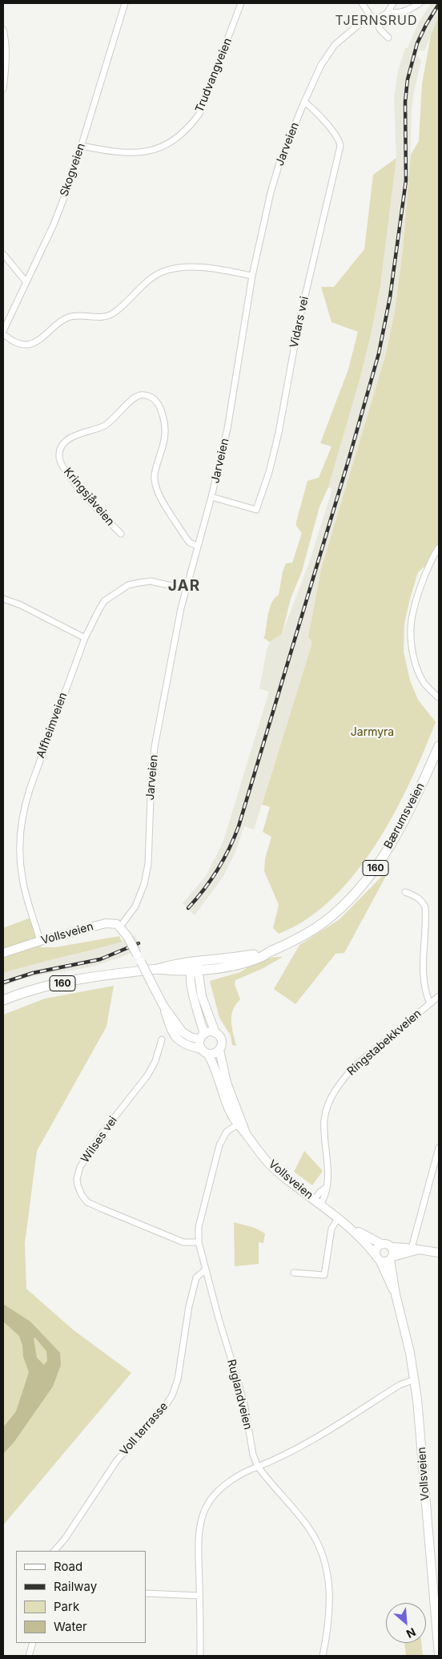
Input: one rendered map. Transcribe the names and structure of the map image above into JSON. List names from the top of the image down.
{
  "streets": {
    "main road": ["Bærumsveien", "160", "Vollsveien"],
    "street": [
      "Trudvangveien",
      "Jarveien",
      "Skogveien",
      "Vidars vei",
      "Kringsjåveien",
      "Alfheimveien",
      "Ringstabekkveien",
      "Wilses vei",
      "Ruglandveien",
      "Voll terrasse"
    ]
  },
  "crossings": [
    ["Trudvangveien", "Skogveien"],
    ["Jarveien", "Vidars vei"],
    ["Jarveien", "Kringsjåveien"],
    ["Jarveien", "Alfheimveien"],
    ["Jarveien", "Vollsveien"],
    ["Alfheimveien", "Vollsveien"],
    ["Vollsveien", "Ringstabekkveien"],
    ["Vollsveien", "Ruglandveien"],
    ["Wilses vei", "Ruglandveien"],
    ["Ruglandveien", "Voll terrasse"]
  ],
  "districts": ["TJERNSRUD", "JAR"],
  "parks": ["Jarmyra"],
  "legend": [
    "Road",
    "Railway",
    "Park",
    "Water"
  ],
  "north": "bottom right"
}
